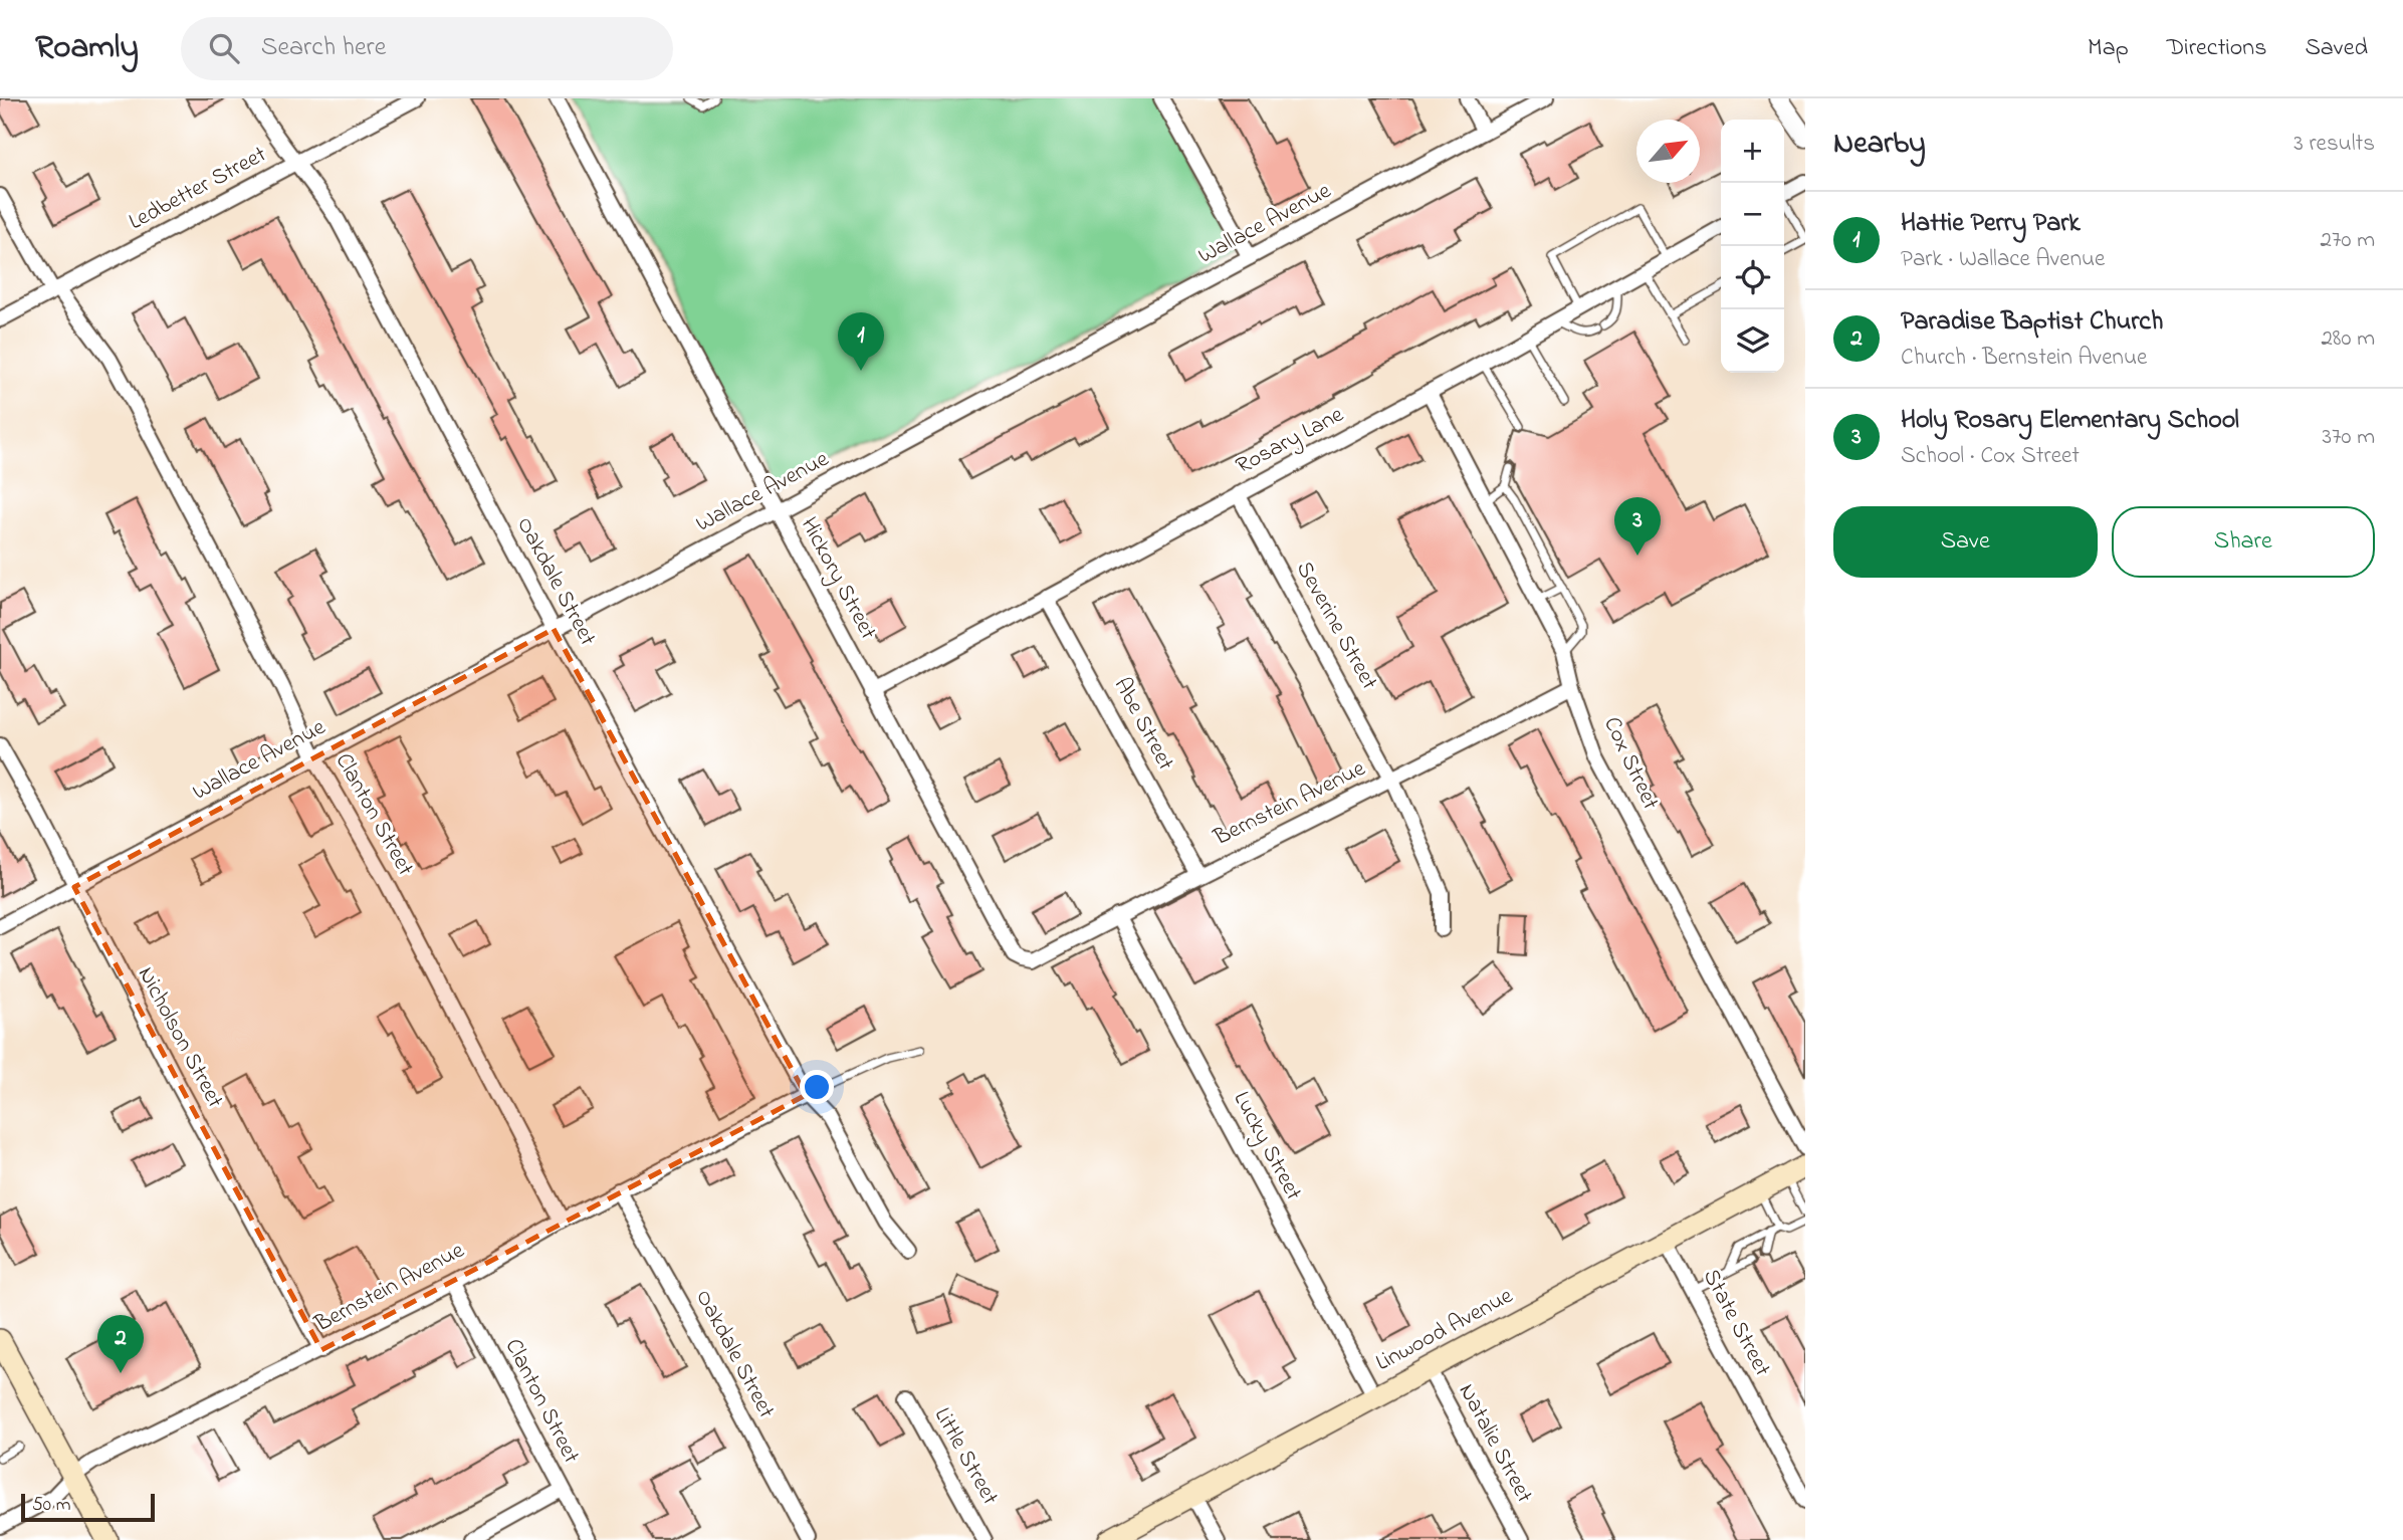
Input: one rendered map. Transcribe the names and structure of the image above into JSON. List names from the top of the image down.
{
  "streets": {
    "main road": ["Linwood Avenue"],
    "street": [
      "Ledbetter Street",
      "Wallace Avenue",
      "Rosary Lane",
      "Hickory Street",
      "Oakdale Street",
      "Severine Street",
      "Abe Street",
      "Cox Street",
      "Bernstein Avenue",
      "Clanton Street",
      "Nicholson Street",
      "Lucky Street",
      "State Street",
      "Natalie Street",
      "Little Street"
    ]
  },
  "crossings": [
    ["Ledbetter Street", "Oakdale Street"],
    ["Ledbetter Street", "Clanton Street"],
    ["Wallace Avenue", "Hickory Street"],
    ["Wallace Avenue", "Oakdale Street"],
    ["Wallace Avenue", "Clanton Street"],
    ["Wallace Avenue", "Nicholson Street"],
    ["Rosary Lane", "Hickory Street"],
    ["Rosary Lane", "Severine Street"],
    ["Rosary Lane", "Abe Street"],
    ["Rosary Lane", "Cox Street"],
    ["Hickory Street", "Bernstein Avenue"],
    ["Oakdale Street", "Bernstein Avenue"],
    ["Severine Street", "Bernstein Avenue"],
    ["Abe Street", "Bernstein Avenue"],
    ["Cox Street", "Bernstein Avenue"],
    ["Bernstein Avenue", "Clanton Street"],
    ["Bernstein Avenue", "Nicholson Street"],
    ["Bernstein Avenue", "Lucky Street"],
    ["Lucky Street", "Linwood Avenue"],
    ["State Street", "Linwood Avenue"],
    ["Linwood Avenue", "Natalie Street"]
  ],
  "scale_bar": "50 m",
  "north": "top right",
  "page": {
    "header": "Roamly",
    "search": "Search here",
    "nav": ["Map", "Directions", "Saved"],
    "heading": ["Nearby", "3 results"],
    "map_buttons": ["+", "−"],
    "list": [
      {
        "mark": "1",
        "name": "Hattie Perry Park",
        "note": "Park · Wallace Avenue",
        "value": "270 m"
      },
      {
        "mark": "2",
        "name": "Paradise Baptist Church",
        "note": "Church · Bernstein Avenue",
        "value": "280 m"
      },
      {
        "mark": "3",
        "name": "Holy Rosary Elementary School",
        "note": "School · Cox Street",
        "value": "370 m"
      }
    ],
    "pins": ["1", "3", "2"],
    "buttons": ["Save", "Share"],
    "scale": "50 m"
  }
}
